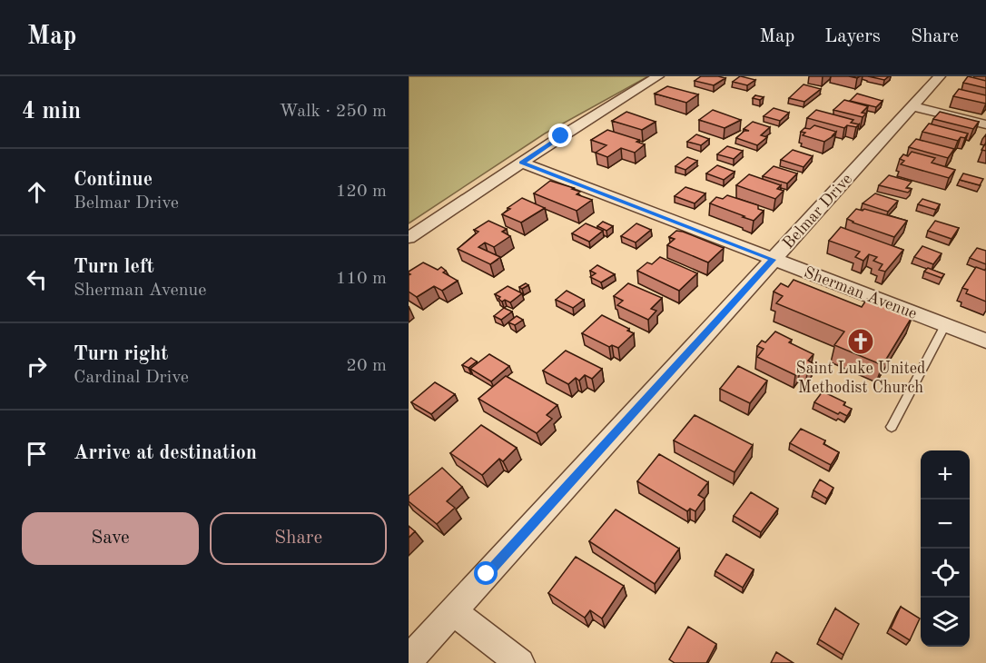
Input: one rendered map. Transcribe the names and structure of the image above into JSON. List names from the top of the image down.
{
  "streets": {
    "street": ["Belmar Drive", "Sherman Avenue"]
  },
  "crossings": [
    ["Belmar Drive", "Sherman Avenue"]
  ],
  "places": {
    "church": ["Saint Luke United Methodist Church"]
  },
  "page": {
    "header": "Map",
    "nav": ["Map", "Layers", "Share"],
    "heading": ["4 min", "Walk · 250 m"],
    "list": [
      ["Continue", "Belmar Drive", "120 m"],
      ["Turn left", "Sherman Avenue", "110 m"],
      ["Turn right", "Cardinal Drive", "20 m"],
      "Arrive at destination"
    ],
    "map_buttons": ["+", "−"],
    "buttons": ["Save", "Share"]
  }
}
